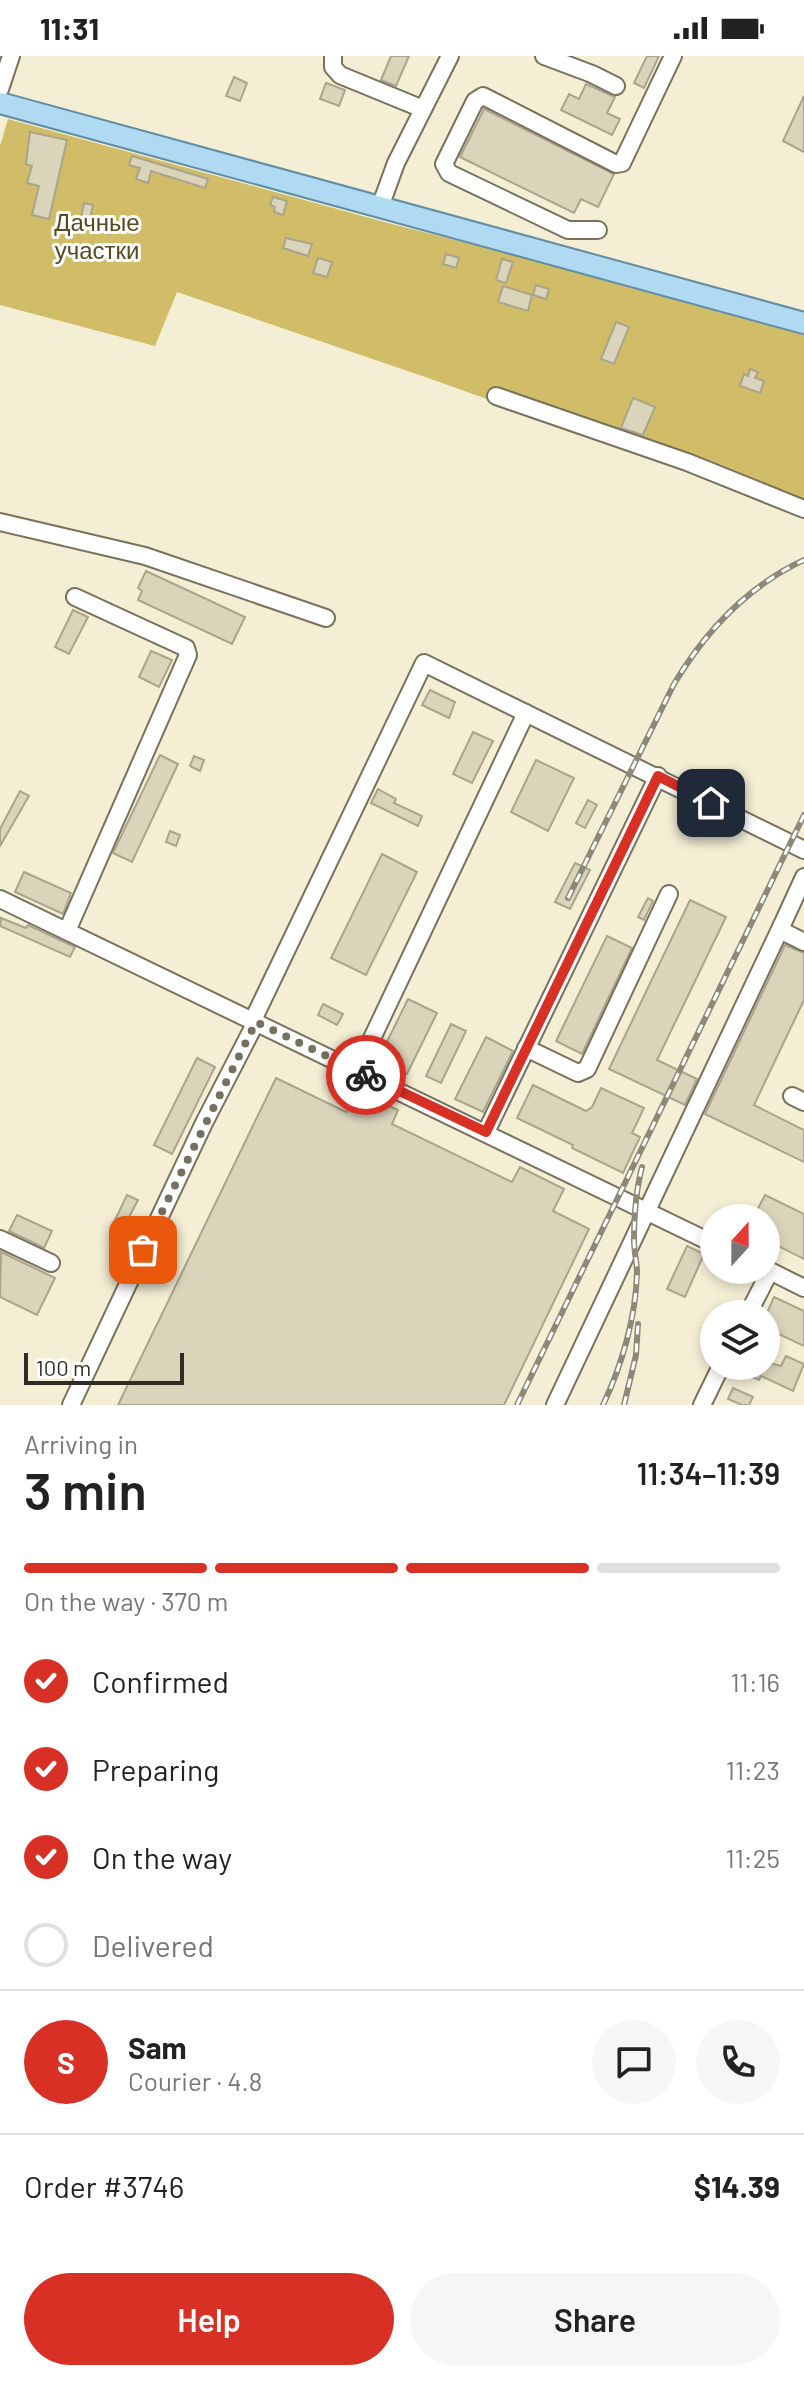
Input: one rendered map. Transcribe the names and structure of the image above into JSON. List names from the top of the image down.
{
  "parks": ["Дачные участки"],
  "scale_bar": "100 m",
  "north": "top",
  "page": {
    "status": "11:31",
    "scale": "100 m",
    "heading": ["3 min", "Arriving in", "11:34–11:39"],
    "panel": [
      "Sam",
      "Courier · 4.8",
      "Order #3746",
      "$14.39"
    ],
    "bar": "On the way · 370 m",
    "list": [
      ["Confirmed", "11:16"],
      ["Preparing", "11:23"],
      ["On the way", "11:25"],
      "Delivered"
    ],
    "round": "S",
    "buttons": ["Help", "Share"]
  }
}
